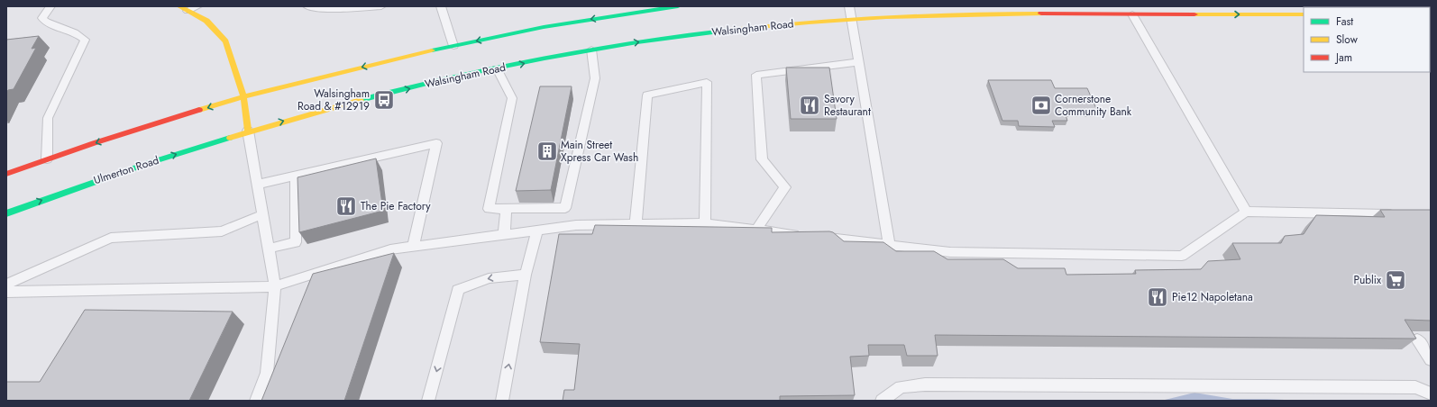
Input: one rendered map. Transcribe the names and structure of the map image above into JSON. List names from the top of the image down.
{
  "streets": {
    "main road": ["Walsingham Road", "Ulmerton Road"]
  },
  "crossings": [
    ["Walsingham Road", "Ulmerton Road"]
  ],
  "places": {
    "bus stop": ["Walsingham Road & #12919"],
    "restaurant": ["Savory Restaurant", "The Pie Factory", "Pie12 Napoletana"],
    "bank": ["Cornerstone Community Bank"],
    "building": ["Main Street Xpress Car Wash"],
    "supermarket": ["Publix"]
  },
  "legend": ["Fast", "Slow", "Jam"]
}
